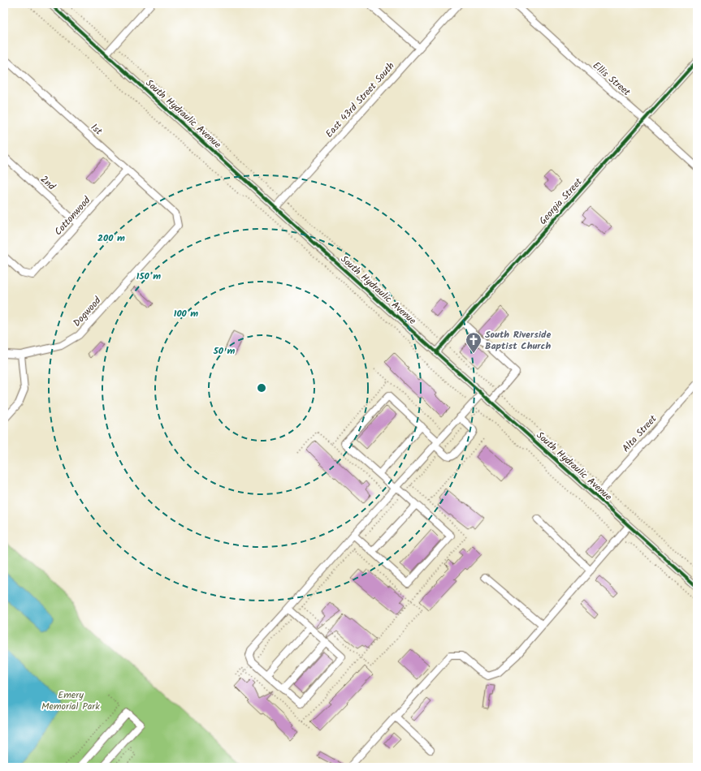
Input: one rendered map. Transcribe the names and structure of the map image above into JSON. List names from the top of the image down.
{
  "streets": {
    "street": [
      "Ellis Street",
      "East 43rd Street South",
      "South Hydraulic Avenue",
      "1st",
      "2nd",
      "Georgia Street",
      "Cottonwood",
      "Dogwood",
      "Alta Street"
    ]
  },
  "crossings": [
    ["Ellis Street", "Georgia Street"],
    ["East 43rd Street South", "South Hydraulic Avenue"],
    ["South Hydraulic Avenue", "Georgia Street"],
    ["South Hydraulic Avenue", "Alta Street"],
    ["1st", "Cottonwood"],
    ["1st", "Dogwood"],
    ["2nd", "Cottonwood"]
  ],
  "parks": ["Emery Memorial Park"],
  "places": {
    "church": ["South Riverside Baptist Church"]
  },
  "rings": [
    "200 m",
    "150 m",
    "100 m",
    "50 m"
  ]
}
